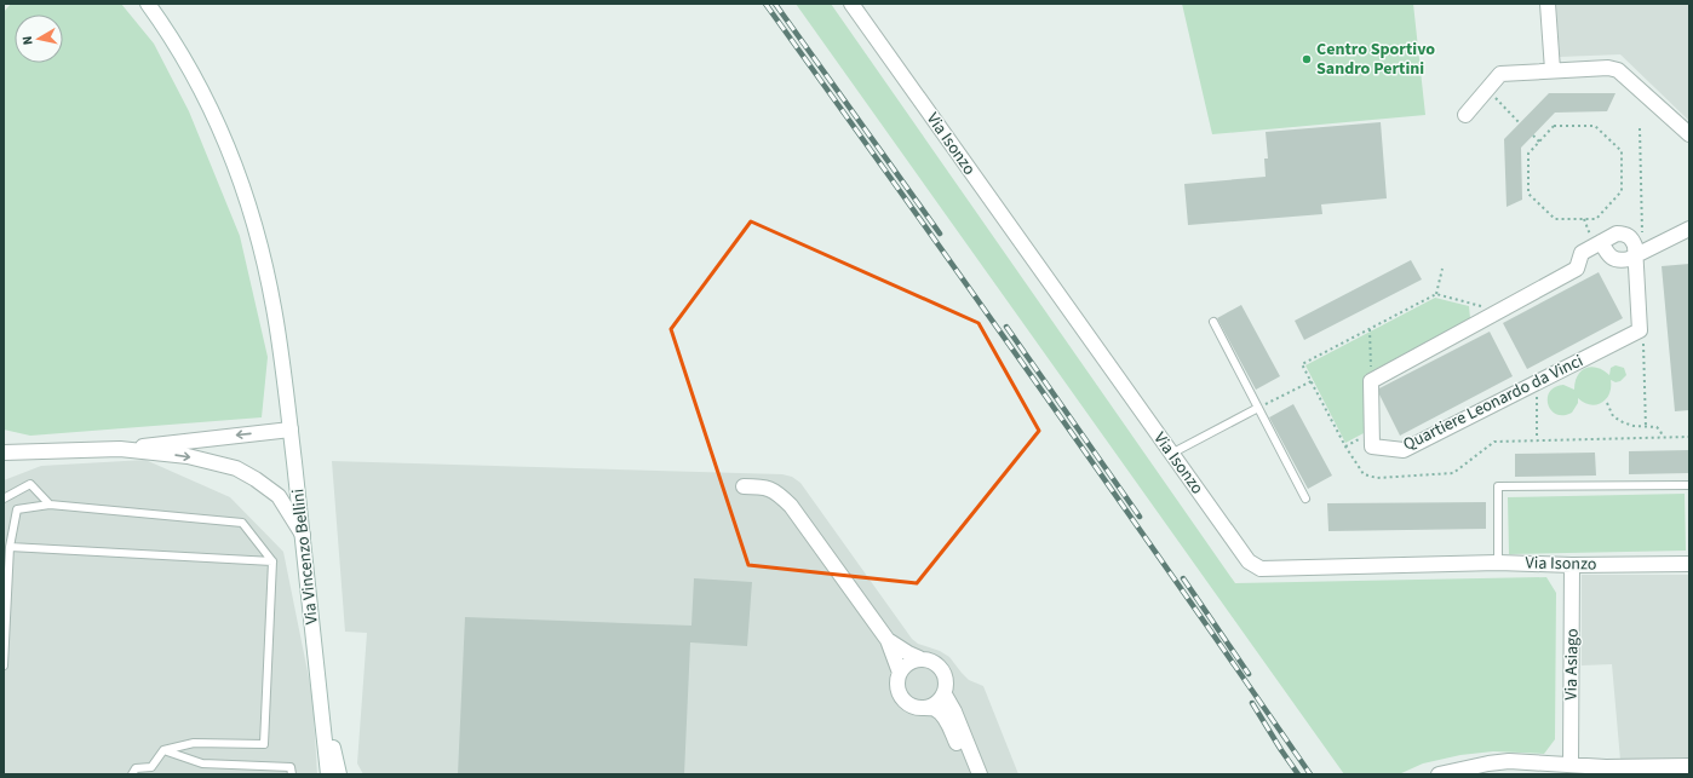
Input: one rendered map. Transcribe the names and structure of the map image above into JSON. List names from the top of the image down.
{
  "streets": {
    "street": [
      "Via Isonzo",
      "Quartiere Leonardo da Vinci",
      "Via Vincenzo Bellini",
      "Via Asiago"
    ]
  },
  "crossings": [
    ["Via Isonzo", "Via Asiago"]
  ],
  "places": ["Centro Sportivo Sandro Pertini"],
  "north": "left"
}
